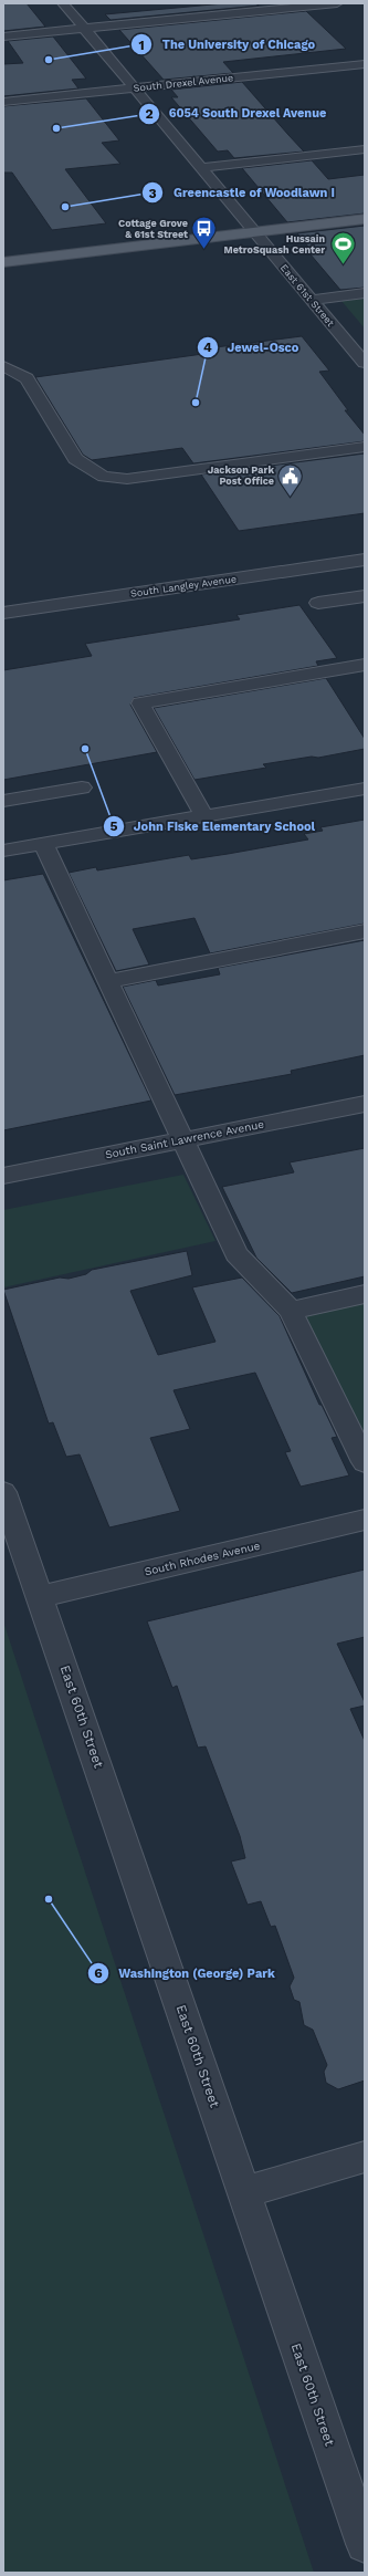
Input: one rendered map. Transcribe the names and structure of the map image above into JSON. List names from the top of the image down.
{
  "streets": {
    "street": [
      "South Drexel Avenue",
      "East 61st Street",
      "South Langley Avenue",
      "South Saint Lawrence Avenue",
      "South Rhodes Avenue",
      "East 60th Street"
    ]
  },
  "crossings": [
    ["South Drexel Avenue", "East 61st Street"],
    ["South Rhodes Avenue", "East 60th Street"]
  ],
  "places": {
    "other": [
      "The University of Chicago",
      "6054 South Drexel Avenue",
      "Greencastle of Woodlawn I",
      "Jewel-Osco",
      "John Fiske Elementary School",
      "Washington (George) Park"
    ],
    "bus stop": ["Cottage Grove & 61st Street"],
    "sports": ["Hussain MetroSquash Center"],
    "public building": ["Jackson Park Post Office"]
  }
}
